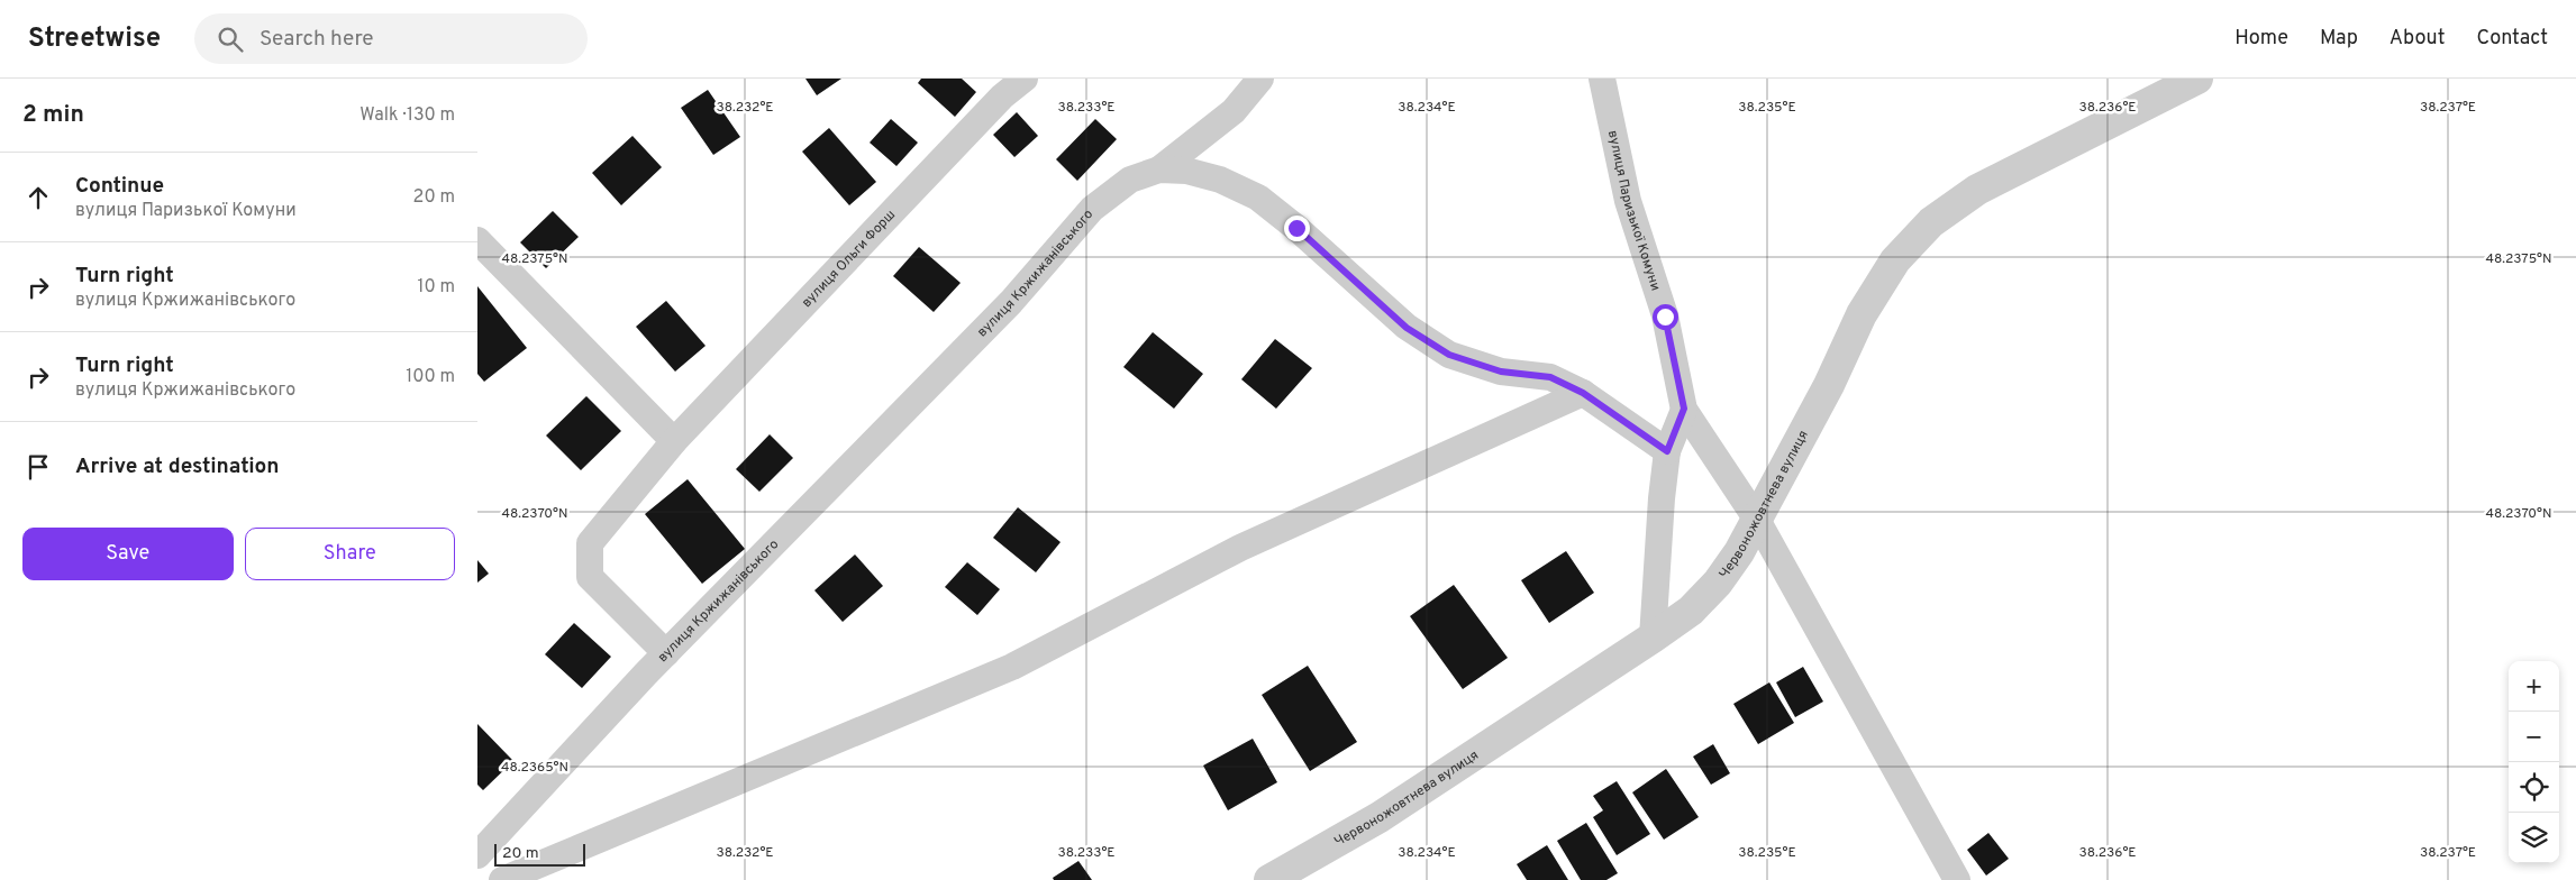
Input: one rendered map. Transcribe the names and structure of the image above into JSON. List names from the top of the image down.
{
  "streets": {
    "street": [
      "вулиця Паризької Комуни",
      "вулиця Ольги Форш",
      "вулиця Кржижанівського",
      "Червоножовтнева вулиця"
    ]
  },
  "crossings": [
    ["вулиця Паризької Комуни", "Червоножовтнева вулиця"],
    ["вулиця Ольги Форш", "вулиця Кржижанівського"]
  ],
  "scale_bar": "20 m",
  "page": {
    "header": "Streetwise",
    "search": "Search here",
    "nav": [
      "Home",
      "Map",
      "About",
      "Contact"
    ],
    "heading": ["2 min", "Walk · 130 m"],
    "list": [
      ["Continue", "вулиця Паризької Комуни", "20 m"],
      ["Turn right", "вулиця Кржижанівського", "10 m"],
      ["Turn right", "вулиця Кржижанівського", "100 m"],
      "Arrive at destination"
    ],
    "buttons": ["Save", "Share"],
    "map_buttons": ["+", "−"],
    "scale": "20 m"
  },
  "coordinates": [
    "38.232°E",
    "38.233°E",
    "38.234°E",
    "38.235°E",
    "38.236°E",
    "38.237°E",
    "48.2375°N",
    "48.2370°N",
    "48.2365°N"
  ]
}
